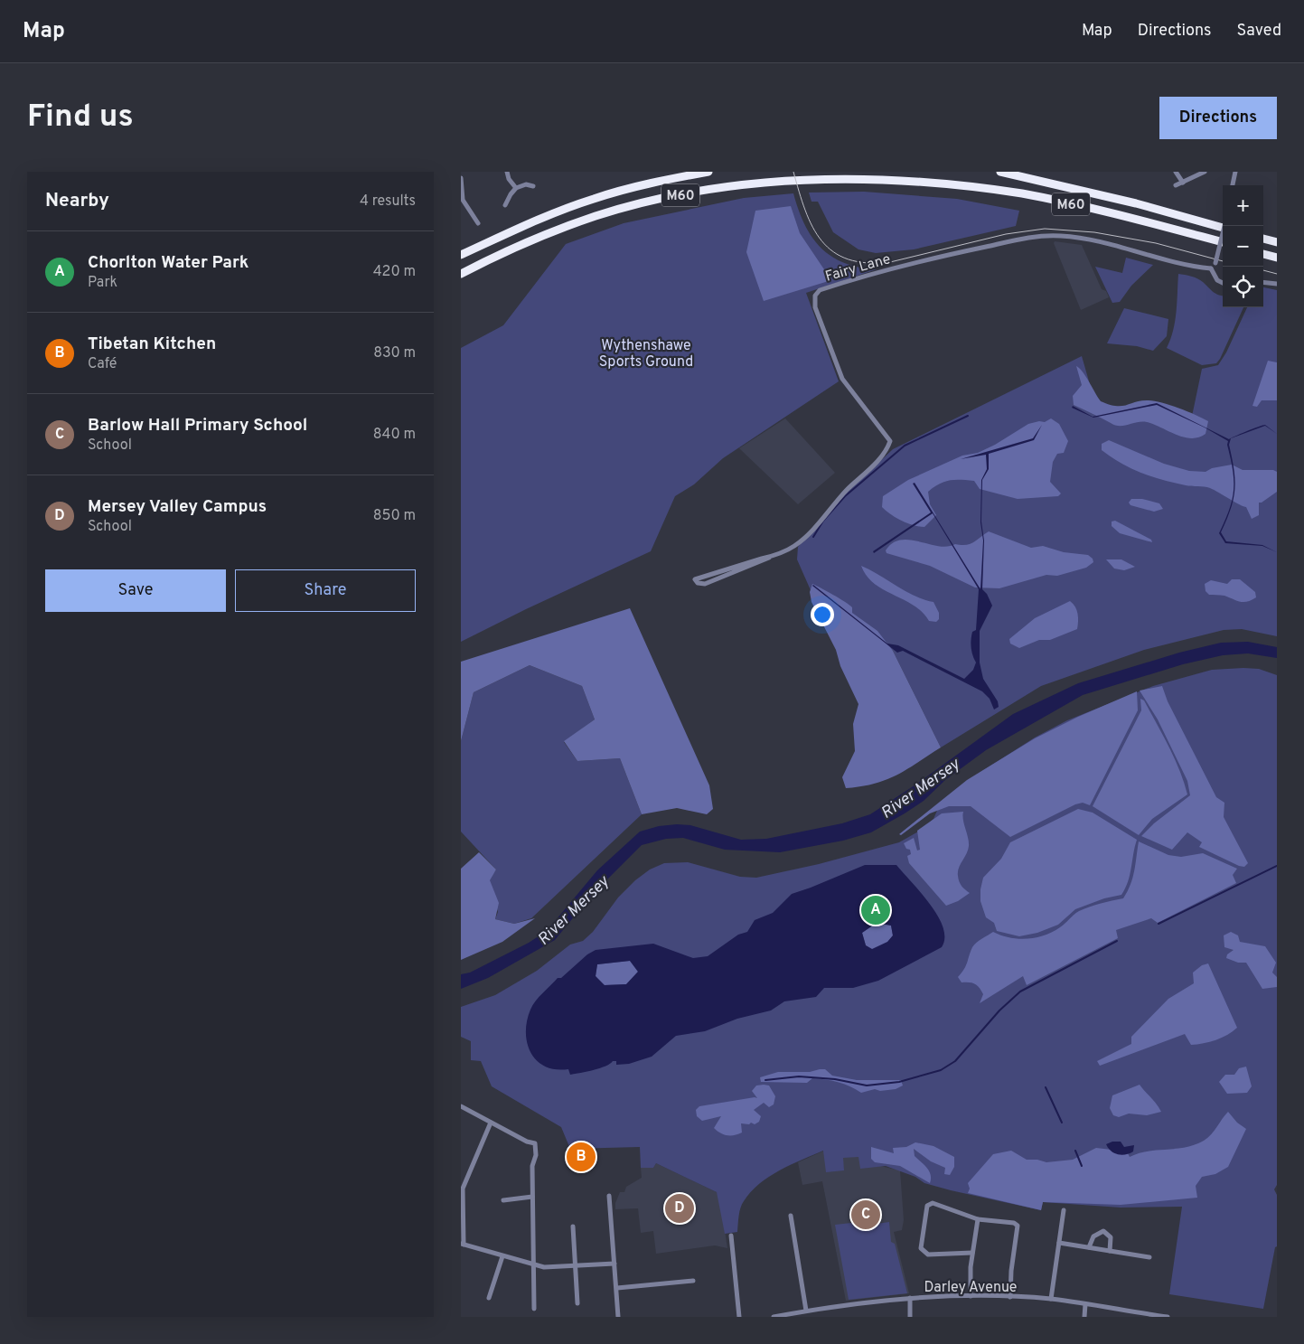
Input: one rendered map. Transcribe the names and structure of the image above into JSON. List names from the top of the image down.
{
  "streets": {
    "highway": ["M60"],
    "street": ["Fairy Lane", "Darley Avenue"]
  },
  "water": ["River Mersey"],
  "parks": ["Wythenshawe Sports Ground"],
  "page": {
    "header": "Map",
    "nav": ["Map", "Directions", "Saved"],
    "buttons": [
      "Directions",
      ["Save", "Share"]
    ],
    "title": "Find us",
    "heading": ["Nearby", "4 results"],
    "map_buttons": ["+", "−"],
    "list": [
      {
        "mark": "A",
        "name": "Chorlton Water Park",
        "note": "Park",
        "value": "420 m"
      },
      {
        "mark": "B",
        "name": "Tibetan Kitchen",
        "note": "Café",
        "value": "830 m"
      },
      {
        "mark": "C",
        "name": "Barlow Hall Primary School",
        "note": "School",
        "value": "840 m"
      },
      {
        "mark": "D",
        "name": "Mersey Valley Campus",
        "note": "School",
        "value": "850 m"
      }
    ],
    "pins": [
      "A",
      "B",
      "D",
      "C"
    ]
  }
}
